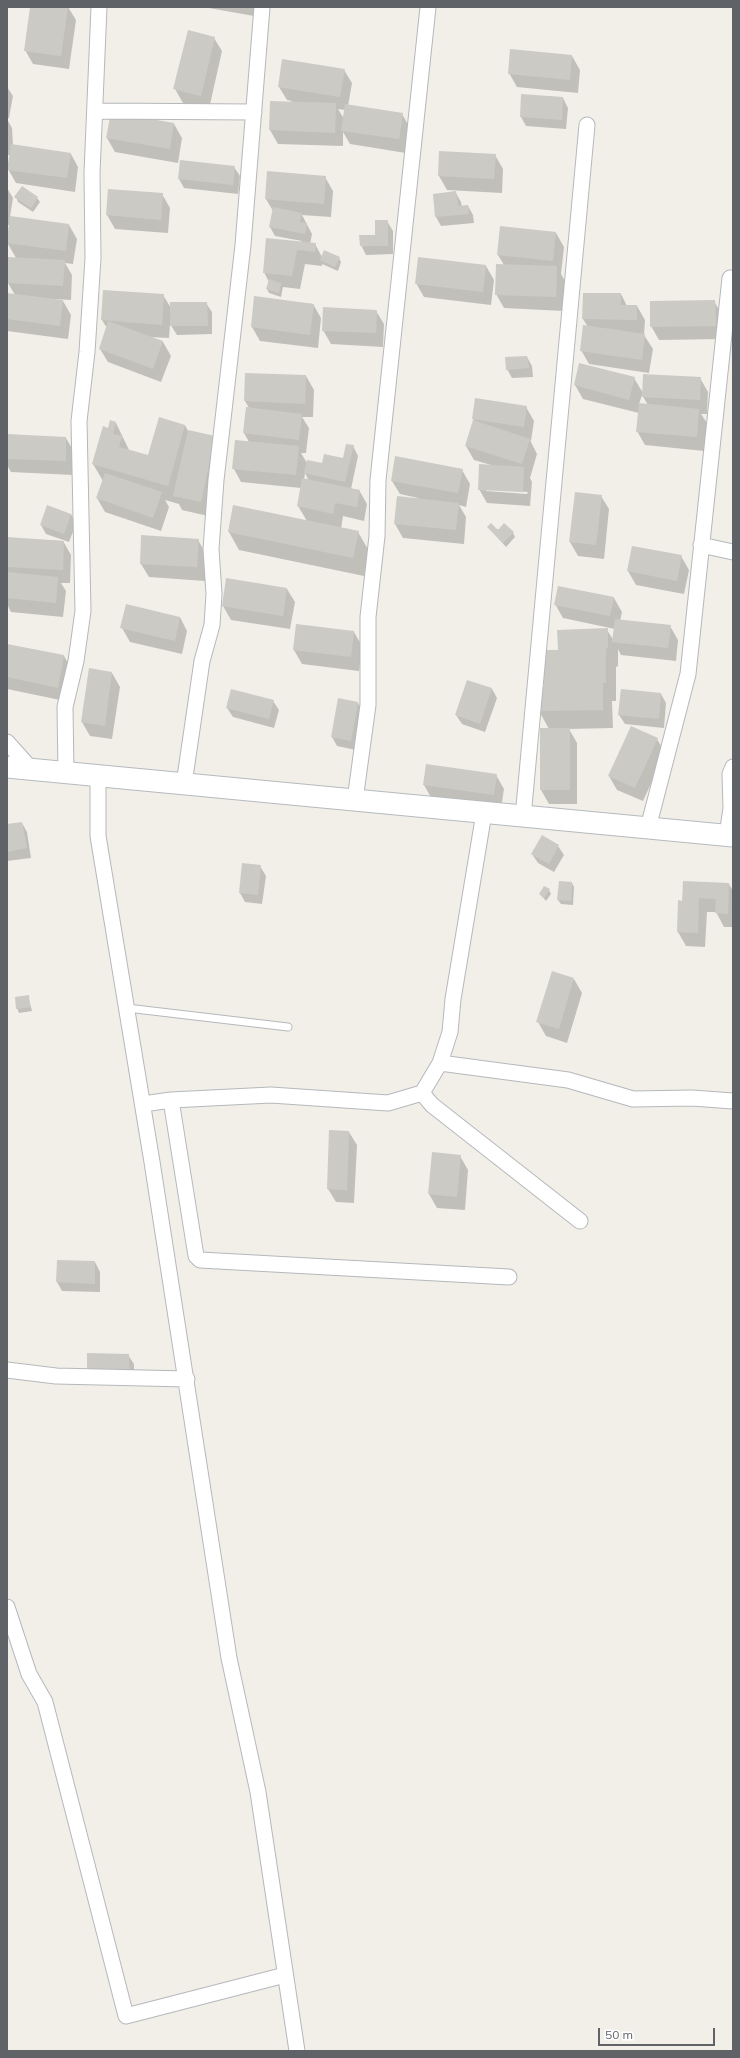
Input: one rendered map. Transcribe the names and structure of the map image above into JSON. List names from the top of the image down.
{
  "scale_bar": "50 m"
}
